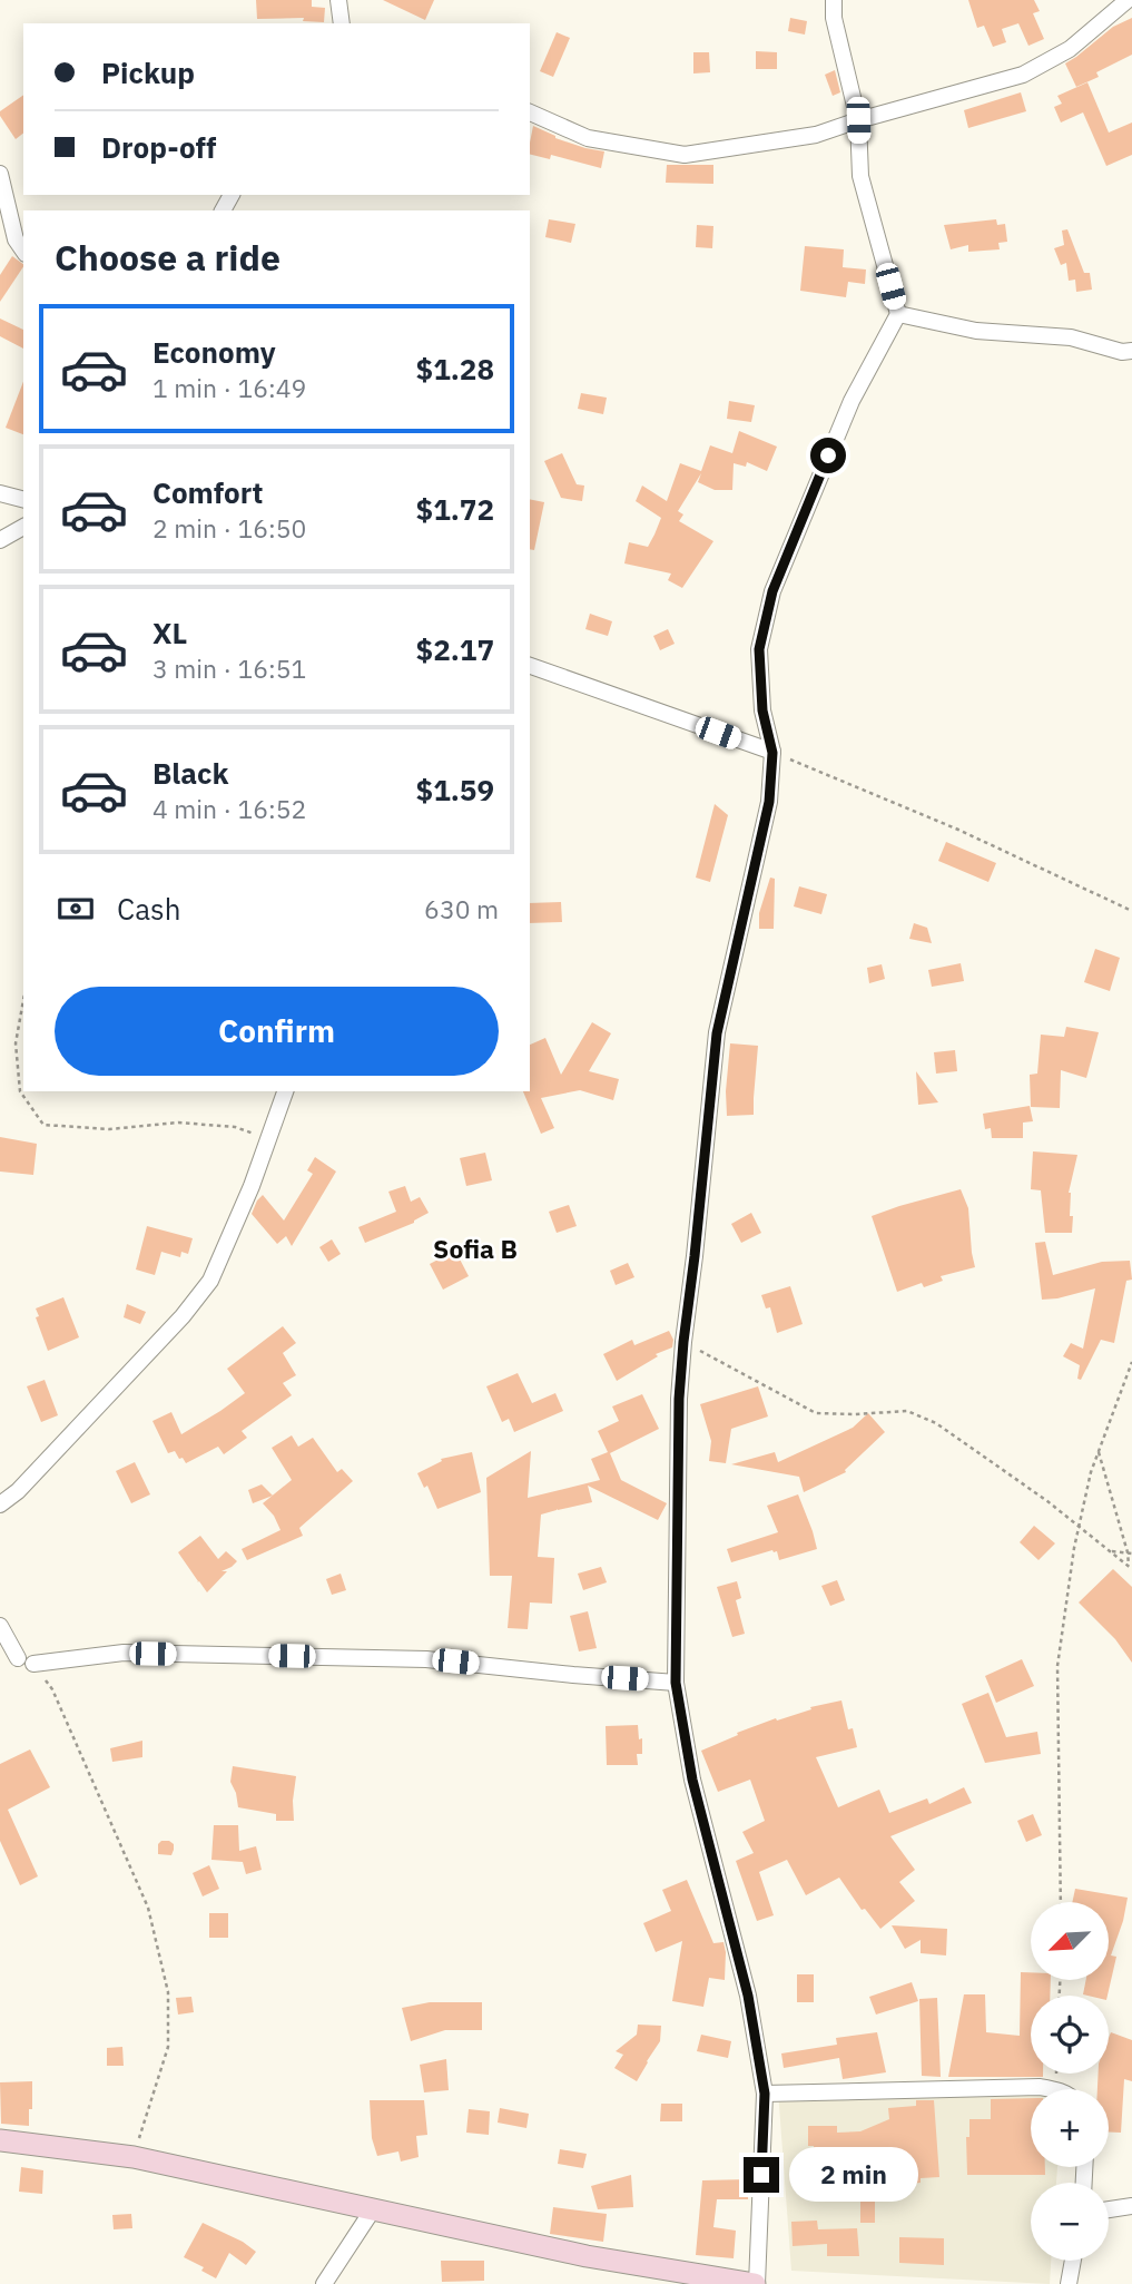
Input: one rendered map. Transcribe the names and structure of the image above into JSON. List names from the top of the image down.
{
  "districts": ["Sofia B"],
  "north": "bottom left",
  "page": {
    "banner": ["Pickup", "Drop-off"],
    "heading": "Choose a ride",
    "list": [
      {
        "name": "Economy",
        "note": "1 min · 16:49",
        "value": "$1.28"
      },
      {
        "name": "Comfort",
        "note": "2 min · 16:50",
        "value": "$1.72"
      },
      {
        "name": "XL",
        "note": "3 min · 16:51",
        "value": "$2.17"
      },
      {
        "name": "Black",
        "note": "4 min · 16:52",
        "value": "$1.59"
      }
    ],
    "pay": ["Cash", "630 m"],
    "buttons": "Confirm",
    "map_buttons": ["+", "−"],
    "bubble": "2 min"
  }
}
